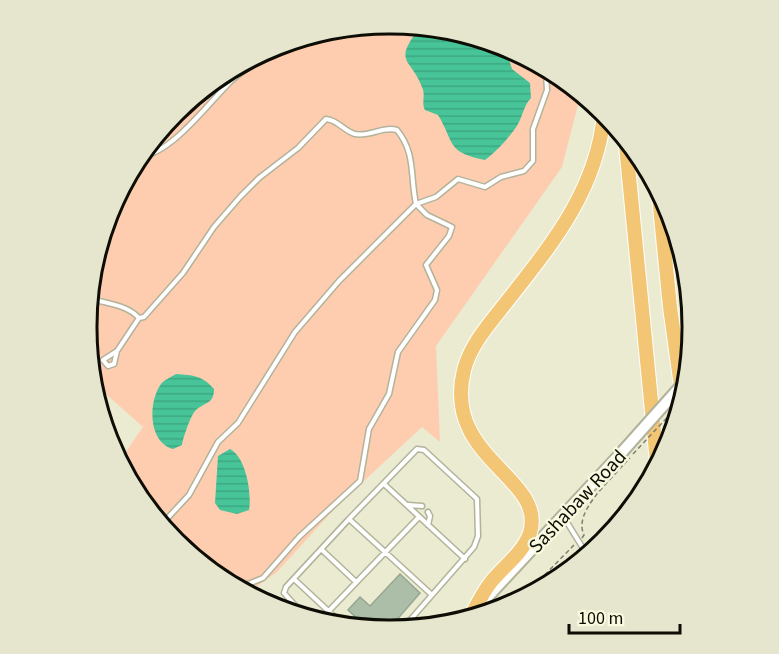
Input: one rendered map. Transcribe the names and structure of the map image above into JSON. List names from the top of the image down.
{
  "streets": {
    "main road": ["Sashabaw Road"]
  },
  "scale_bar": "100 m"
}
